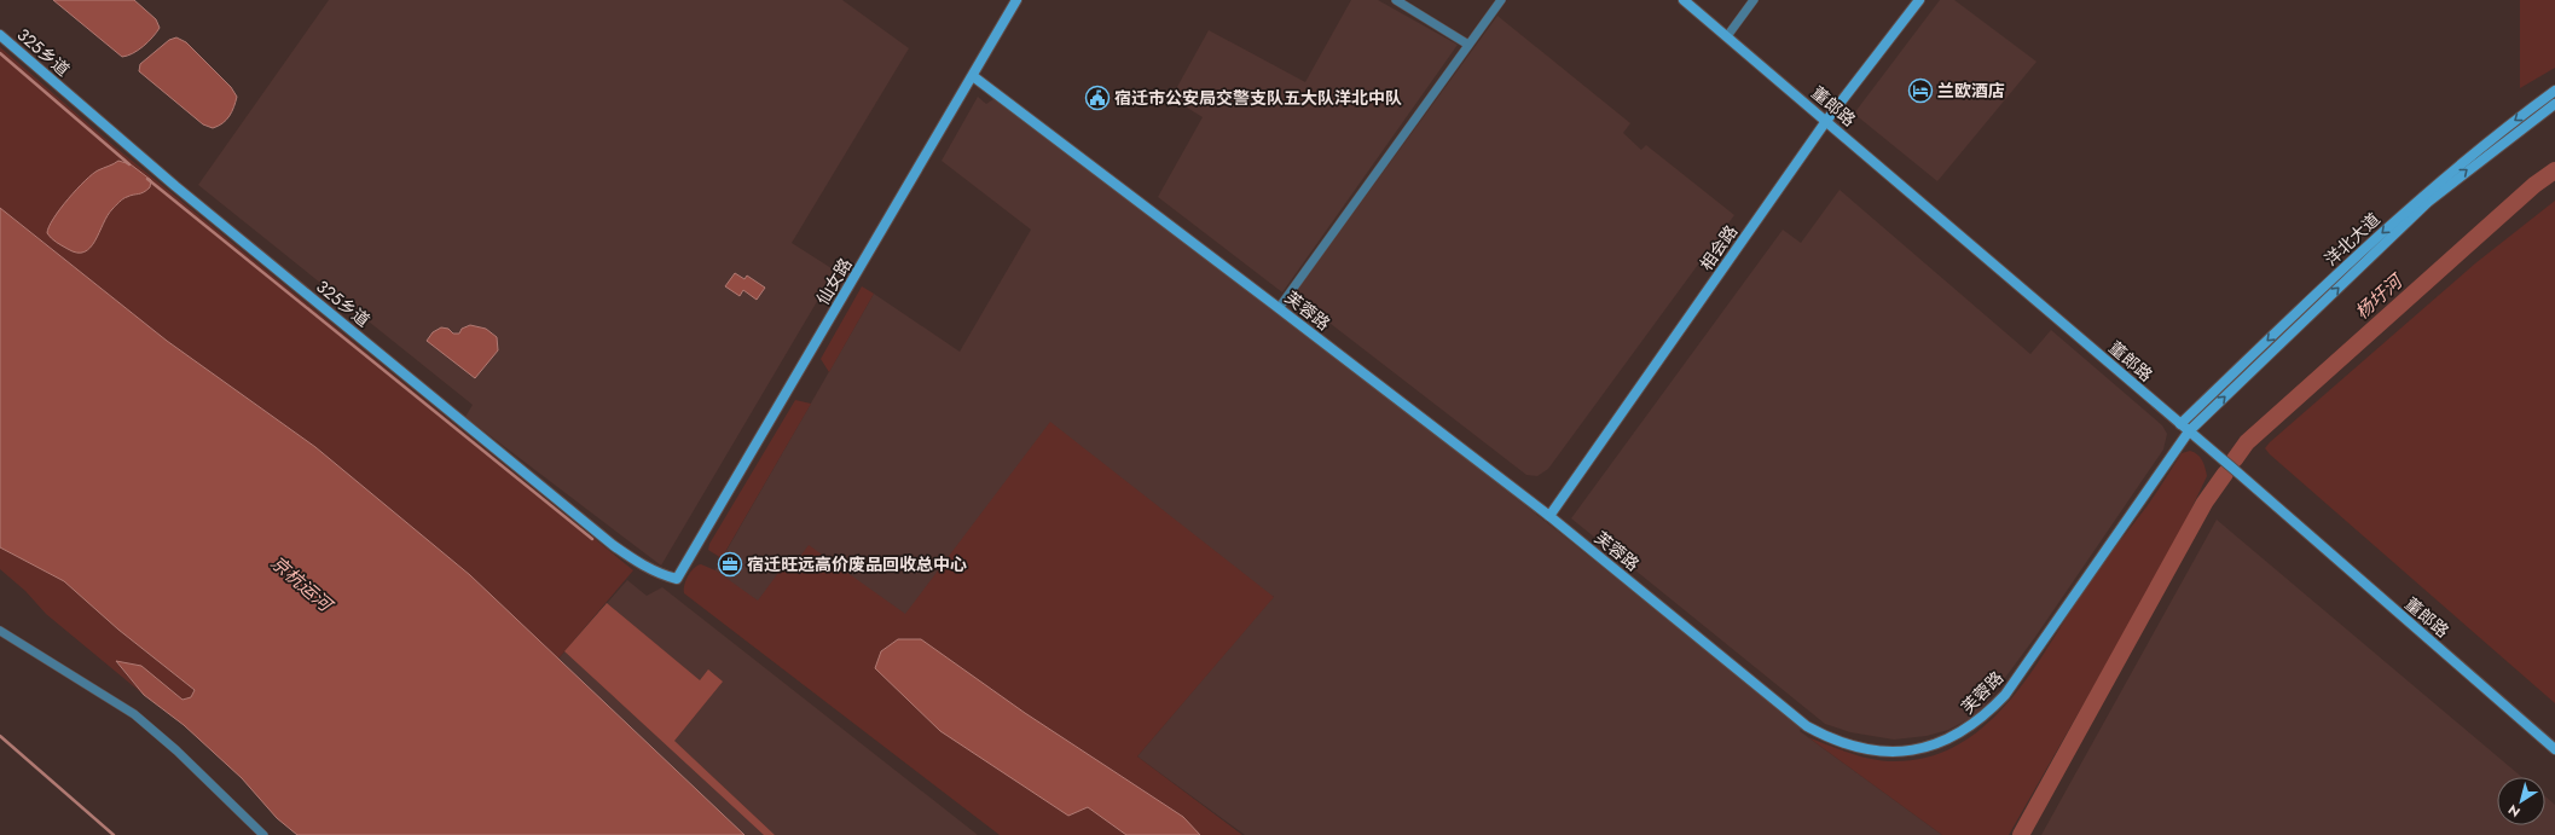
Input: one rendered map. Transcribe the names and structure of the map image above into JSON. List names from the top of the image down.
{
  "streets": {
    "street": [
      "325乡道",
      "董郎路",
      "洋北大道",
      "相会路",
      "仙女路",
      "芙蓉路"
    ]
  },
  "crossings": [
    ["325乡道", "仙女路"],
    ["董郎路", "洋北大道"],
    ["董郎路", "相会路"],
    ["董郎路", "芙蓉路"],
    ["洋北大道", "芙蓉路"],
    ["相会路", "芙蓉路"],
    ["仙女路", "芙蓉路"]
  ],
  "water": ["杨圩河", "京杭运河"],
  "places": {
    "hotel": ["兰欧酒店"],
    "public building": ["宿迁市公安局交警支队五大队洋北中队"],
    "office": ["宿迁旺远高价废品回收总中心"]
  },
  "north": "bottom left"
}
